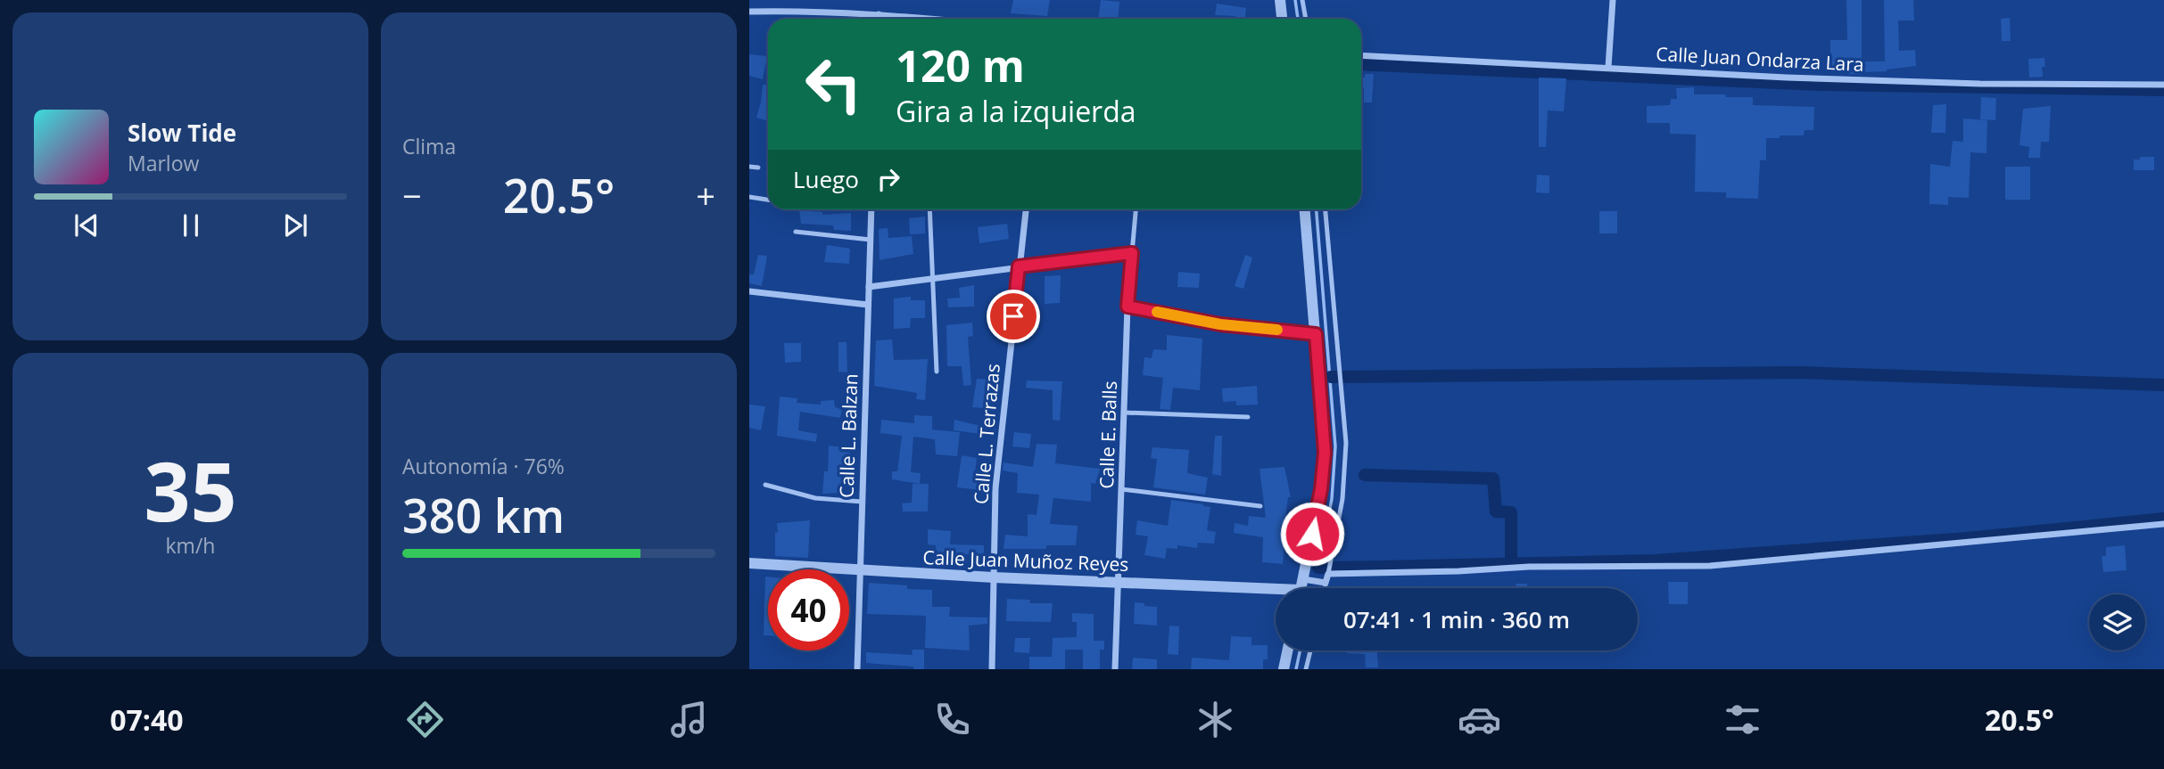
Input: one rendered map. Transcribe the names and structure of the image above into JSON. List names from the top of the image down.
{
  "streets": {
    "street": [
      "Calle Juan Ondarza Lara",
      "Calle L. Terrazas",
      "Calle E. Balls",
      "Calle L. Balzan",
      "Calle Juan Muñoz Reyes"
    ]
  },
  "crossings": [
    ["Calle L. Terrazas", "Calle Juan Muñoz Reyes"],
    ["Calle E. Balls", "Calle Juan Muñoz Reyes"],
    ["Calle L. Balzan", "Calle Juan Muñoz Reyes"]
  ],
  "page": {
    "tile": [
      "Clima",
      ["35", "km/h"],
      ["Autonomía · 76%", "380 km"]
    ],
    "turn": ["120 m", "Gira a la izquierda"],
    "song": ["Slow Tide", "Marlow"],
    "then": "Luego",
    "heat": ["−", "20.5°", "+"],
    "limit": "40",
    "trip": "07:41 · 1 min · 360 m",
    "tabs": ["07:40", "20.5°"]
  }
}
